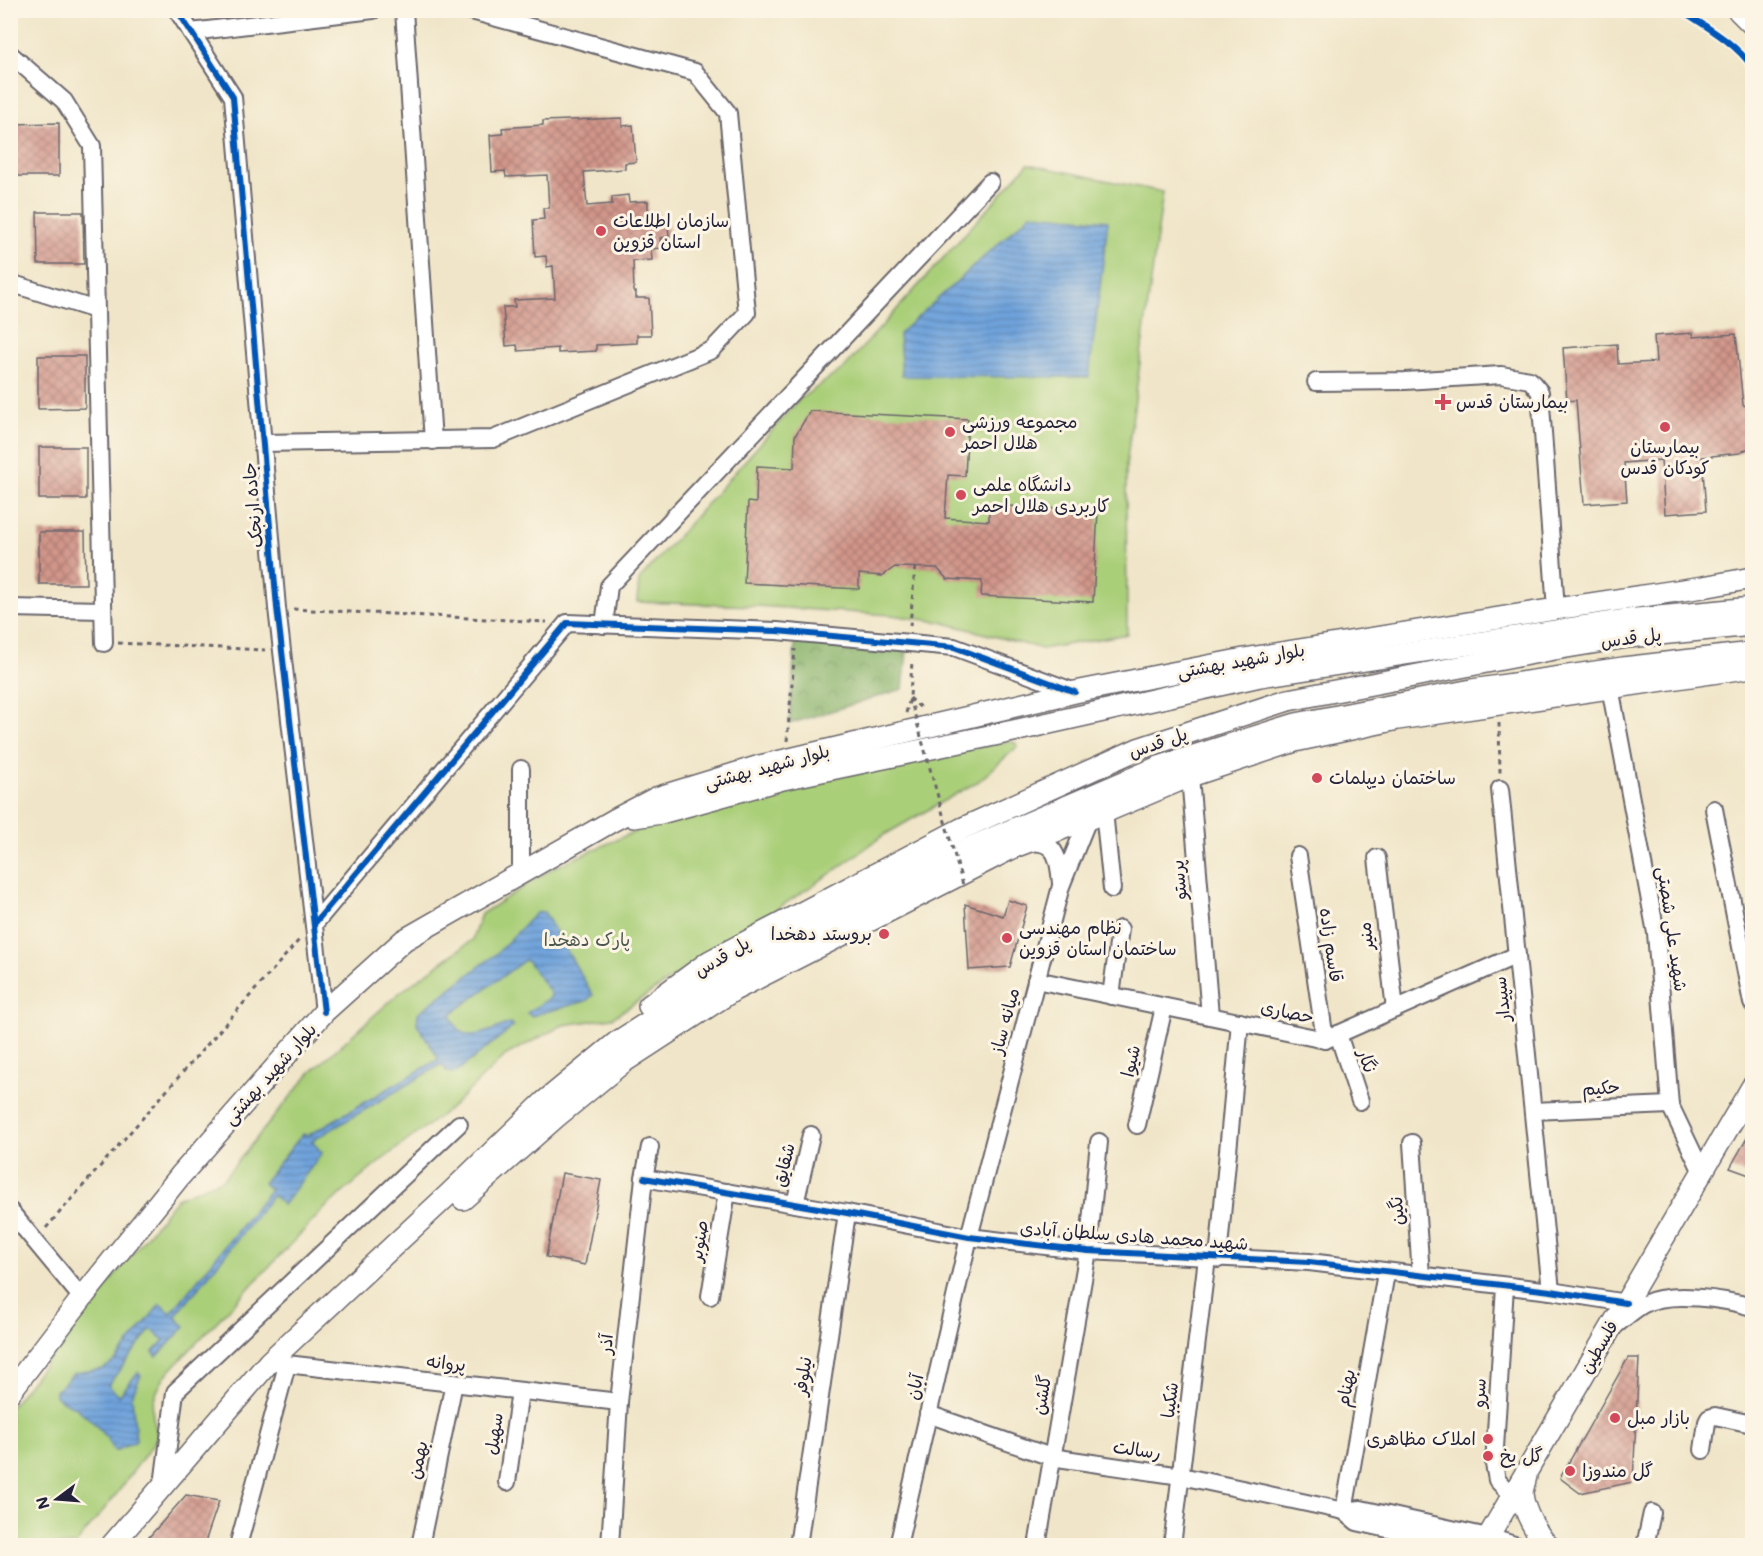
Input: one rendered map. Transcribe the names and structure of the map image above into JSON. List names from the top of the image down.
{
  "streets": {
    "main road": ["پل قدس", "بلوار شهید بهشتی", "فلسطین"],
    "street": [
      "جاده ارنجک",
      "پرستو",
      "شهید علی شصتی",
      "منیر",
      "قاسم زاده",
      "سپیدار",
      "حصاری",
      "میانه ساز",
      "شیوا",
      "نگار",
      "حکیم",
      "شقایق",
      "نگین",
      "شهید محمد هادی سلطان آبادی",
      "صنوبر",
      "آذر",
      "پروانه",
      "نیلوفر",
      "آبان",
      "بهنام",
      "سرو",
      "گلشن",
      "شکیبا",
      "سهیل",
      "رسالت",
      "بهمن"
    ]
  },
  "crossings": [
    ["جاده ارنجک", "بلوار شهید بهشتی"],
    ["پل قدس", "بلوار شهید بهشتی"],
    ["پرستو", "حصاری"],
    ["شهید علی شصتی", "حکیم"],
    ["شهید علی شصتی", "فلسطین"],
    ["قاسم زاده", "حصاری"],
    ["قاسم زاده", "نگار"],
    ["سپیدار", "حکیم"],
    ["سپیدار", "شهید محمد هادی سلطان آبادی"],
    ["حصاری", "میانه ساز"],
    ["حصاری", "شیوا"],
    ["حصاری", "نگار"],
    ["حصاری", "شکیبا"],
    ["میانه ساز", "شهید محمد هادی سلطان آبادی"],
    ["میانه ساز", "آبان"],
    ["شقایق", "شهید محمد هادی سلطان آبادی"],
    ["نگین", "شهید محمد هادی سلطان آبادی"],
    ["شهید محمد هادی سلطان آبادی", "صنوبر"],
    ["شهید محمد هادی سلطان آبادی", "آذر"],
    ["شهید محمد هادی سلطان آبادی", "فلسطین"],
    ["شهید محمد هادی سلطان آبادی", "نیلوفر"],
    ["شهید محمد هادی سلطان آبادی", "آبان"],
    ["شهید محمد هادی سلطان آبادی", "بهنام"],
    ["شهید محمد هادی سلطان آبادی", "سرو"],
    ["شهید محمد هادی سلطان آبادی", "گلشن"],
    ["شهید محمد هادی سلطان آبادی", "شکیبا"],
    ["آذر", "پروانه"],
    ["فلسطین", "سرو"],
    ["فلسطین", "رسالت"],
    ["پروانه", "سهیل"],
    ["پروانه", "بهمن"],
    ["آبان", "رسالت"],
    ["بهنام", "رسالت"],
    ["گلشن", "رسالت"],
    ["شکیبا", "رسالت"]
  ],
  "parks": ["پارک دهخدا"],
  "places": {
    "other": [
      "سازمان اطلاعات استان قزوین",
      "بیمارستان کودکان قدس",
      "مجموعه ورزشی هلال احمر",
      "دانشگاه علمی کاربردی هلال احمر",
      "ساختمان دیپلمات",
      "بروستد دهخدا",
      "نظام مهندسی ساختمان استان قزوین",
      "بازار مبل",
      "املاک مظاهری",
      "گل یخ",
      "گل مندوزا"
    ],
    "health": ["بیمارستان قدس"]
  },
  "north": "left"
}
